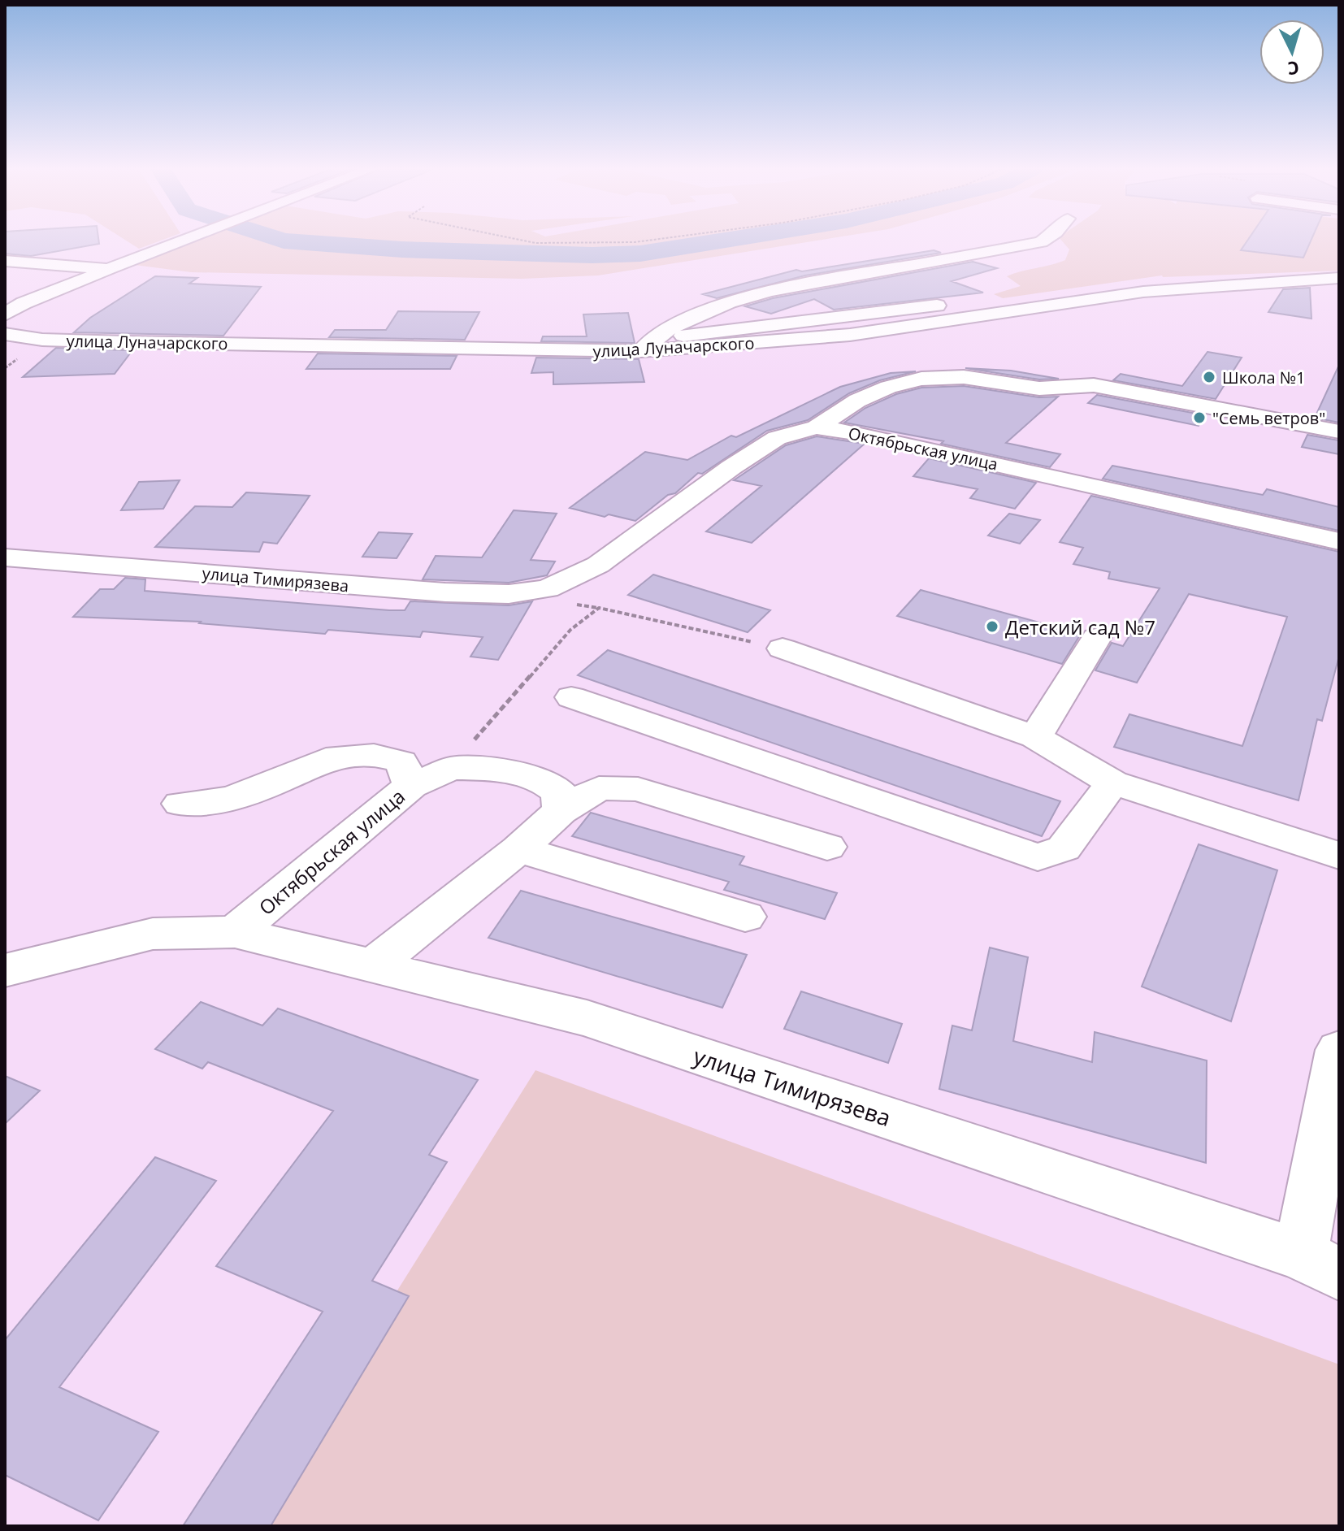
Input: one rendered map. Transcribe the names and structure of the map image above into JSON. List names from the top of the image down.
{
  "streets": {
    "street": ["улица Луначарского", "Октябрьская улица", "улица Тимирязева"]
  },
  "crossings": [
    ["Октябрьская улица", "улица Тимирязева"]
  ],
  "places": ["Школа №1", "\"Семь ветров\"", "Детский сад №7"],
  "north": "bottom"
}
